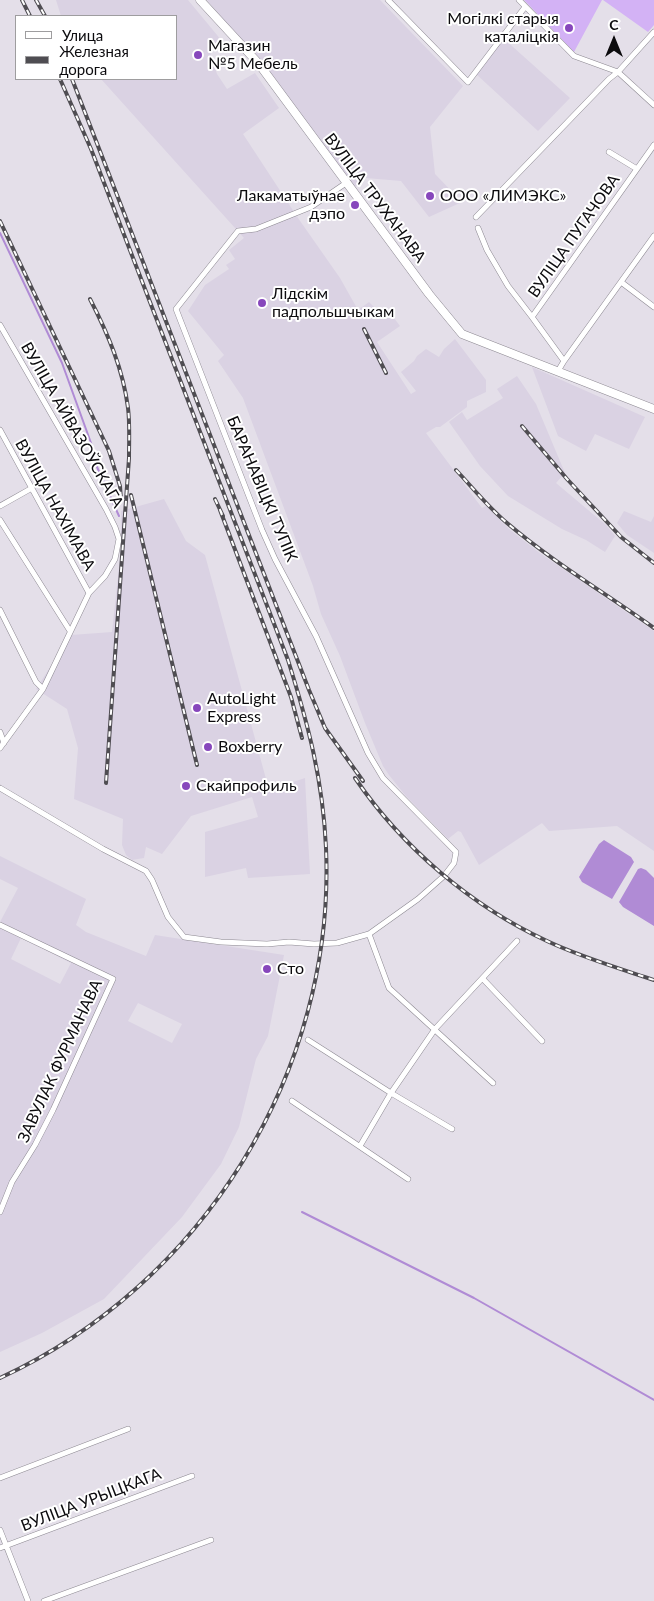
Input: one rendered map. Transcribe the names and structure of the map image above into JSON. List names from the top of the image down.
{
  "streets": {
    "main road": ["ВУЛІЦА ТРУХАНАВА"],
    "street": [
      "ВУЛІЦА ПУГАЧОВА",
      "ВУЛІЦА АЙВАЗОЎСКАГА",
      "БАРАНАВІЦКІ ТУПІК",
      "ВУЛІЦА НАХІМАВА",
      "ЗАВУЛАК ФУРМАНАВА",
      "ВУЛІЦА УРЫЦКАГА"
    ]
  },
  "crossings": [
    ["ВУЛІЦА ТРУХАНАВА", "БАРАНАВІЦКІ ТУПІК"],
    ["ВУЛІЦА АЙВАЗОЎСКАГА", "ВУЛІЦА НАХІМАВА"]
  ],
  "places": [
    "Могілкі старыя каталіцкія",
    "Магазин №5 Мебель",
    "ООО «ЛИМЭКС»",
    "Лакаматыўнае дэпо",
    "Лідскім падпольшчыкам",
    "AutoLight Express",
    "Boxberry",
    "Скайпрофиль",
    "Сто"
  ],
  "legend": ["Улица", "Железная дорога"],
  "north": "top"
}
